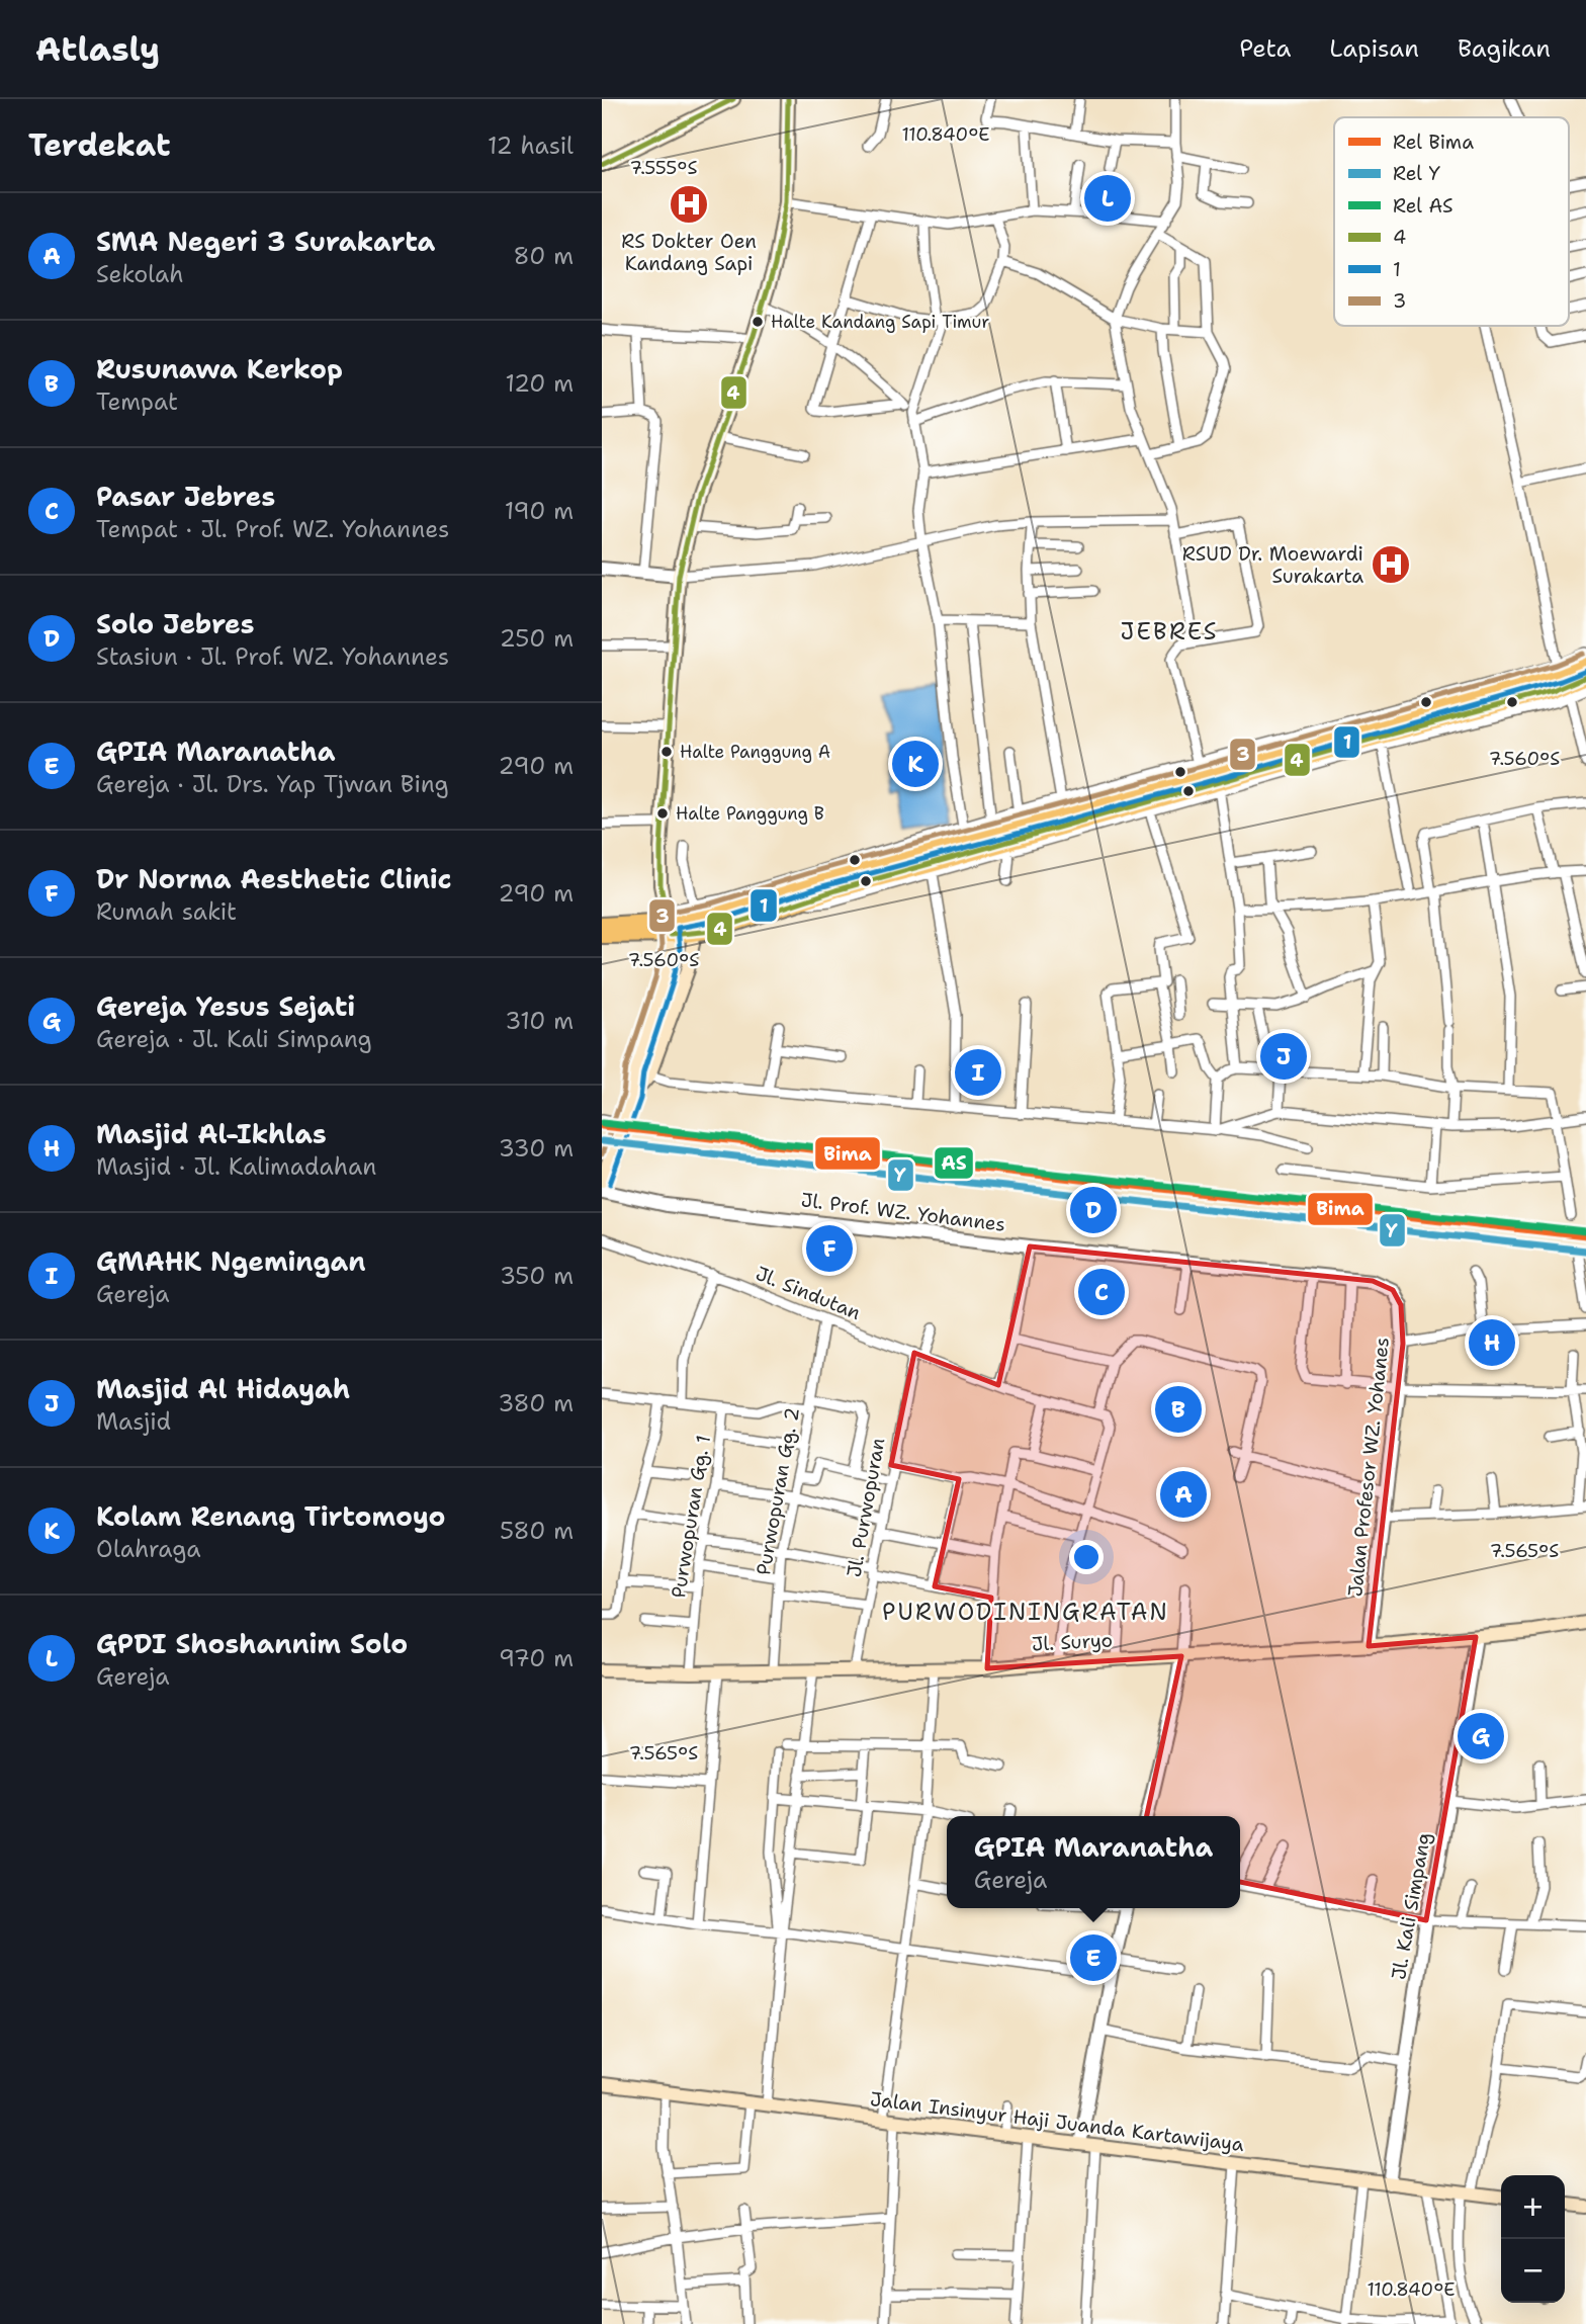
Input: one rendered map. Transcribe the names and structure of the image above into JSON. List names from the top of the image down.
{
  "streets": {
    "main road": ["Jl. Suryo", "Jalan Insinyur Haji Juanda Kartawijaya"],
    "street": [
      "Jl. Prof. WZ. Yohannes",
      "Jl. Sindutan",
      "Jalan Profesor WZ. Yohanes",
      "Purwopuran Gg. 2",
      "Jl. Purwopuran",
      "Purwopuran Gg. 1",
      "Jl. Kali Simpang"
    ]
  },
  "crossings": [
    ["Jl. Prof. WZ. Yohannes", "Jalan Profesor WZ. Yohanes"],
    ["Jl. Sindutan", "Purwopuran Gg. 2"],
    ["Jl. Sindutan", "Jl. Purwopuran"],
    ["Jalan Profesor WZ. Yohanes", "Jl. Suryo"],
    ["Purwopuran Gg. 2", "Jl. Suryo"],
    ["Jl. Purwopuran", "Jl. Suryo"],
    ["Purwopuran Gg. 1", "Jl. Suryo"],
    ["Jl. Suryo", "Jl. Kali Simpang"],
    ["Jl. Kali Simpang", "Jalan Insinyur Haji Juanda Kartawijaya"]
  ],
  "districts": ["JEBRES", "PURWODININGRATAN"],
  "places": {
    "hospital": ["RS Dokter Oen Kandang Sapi", "RSUD Dr. Moewardi Surakarta"],
    "other": ["Halte Kandang Sapi Timur", "Halte Panggung A", "Halte Panggung B"]
  },
  "lines": [
    "transit line 4",
    "transit line 3",
    "transit line 1",
    "rail line AS",
    "rail line Bima",
    "rail line Y"
  ],
  "legend": [
    "Rel Bima",
    "Rel Y",
    "Rel AS",
    "4",
    "1",
    "3"
  ],
  "page": {
    "header": "Atlasly",
    "nav": ["Peta", "Lapisan", "Bagikan"],
    "heading": ["Terdekat", "12 hasil"],
    "pins": [
      "L",
      "K",
      "J",
      "I",
      "D",
      "F",
      "C",
      "H",
      "B",
      "A",
      "G",
      "E"
    ],
    "list": [
      {
        "mark": "A",
        "name": "SMA Negeri 3 Surakarta",
        "note": "Sekolah",
        "value": "80 m"
      },
      {
        "mark": "B",
        "name": "Rusunawa Kerkop",
        "note": "Tempat",
        "value": "120 m"
      },
      {
        "mark": "C",
        "name": "Pasar Jebres",
        "note": "Tempat · Jl. Prof. WZ. Yohannes",
        "value": "190 m"
      },
      {
        "mark": "D",
        "name": "Solo Jebres",
        "note": "Stasiun · Jl. Prof. WZ. Yohannes",
        "value": "250 m"
      },
      {
        "mark": "E",
        "name": "GPIA Maranatha",
        "note": "Gereja · Jl. Drs. Yap Tjwan Bing",
        "value": "290 m"
      },
      {
        "mark": "F",
        "name": "Dr Norma Aesthetic Clinic",
        "note": "Rumah sakit",
        "value": "290 m"
      },
      {
        "mark": "G",
        "name": "Gereja Yesus Sejati",
        "note": "Gereja · Jl. Kali Simpang",
        "value": "310 m"
      },
      {
        "mark": "H",
        "name": "Masjid Al-Ikhlas",
        "note": "Masjid · Jl. Kalimadahan",
        "value": "330 m"
      },
      {
        "mark": "I",
        "name": "GMAHK Ngemingan",
        "note": "Gereja",
        "value": "350 m"
      },
      {
        "mark": "J",
        "name": "Masjid Al Hidayah",
        "note": "Masjid",
        "value": "380 m"
      },
      {
        "mark": "K",
        "name": "Kolam Renang Tirtomoyo",
        "note": "Olahraga",
        "value": "580 m"
      },
      {
        "mark": "L",
        "name": "GPDI Shoshannim Solo",
        "note": "Gereja",
        "value": "970 m"
      }
    ],
    "popup": ["GPIA Maranatha", "Gereja"],
    "map_buttons": ["+", "−"]
  },
  "coordinates": [
    "110.840°E",
    "7.555°S",
    "7.560°S",
    "7.565°S"
  ]
}
